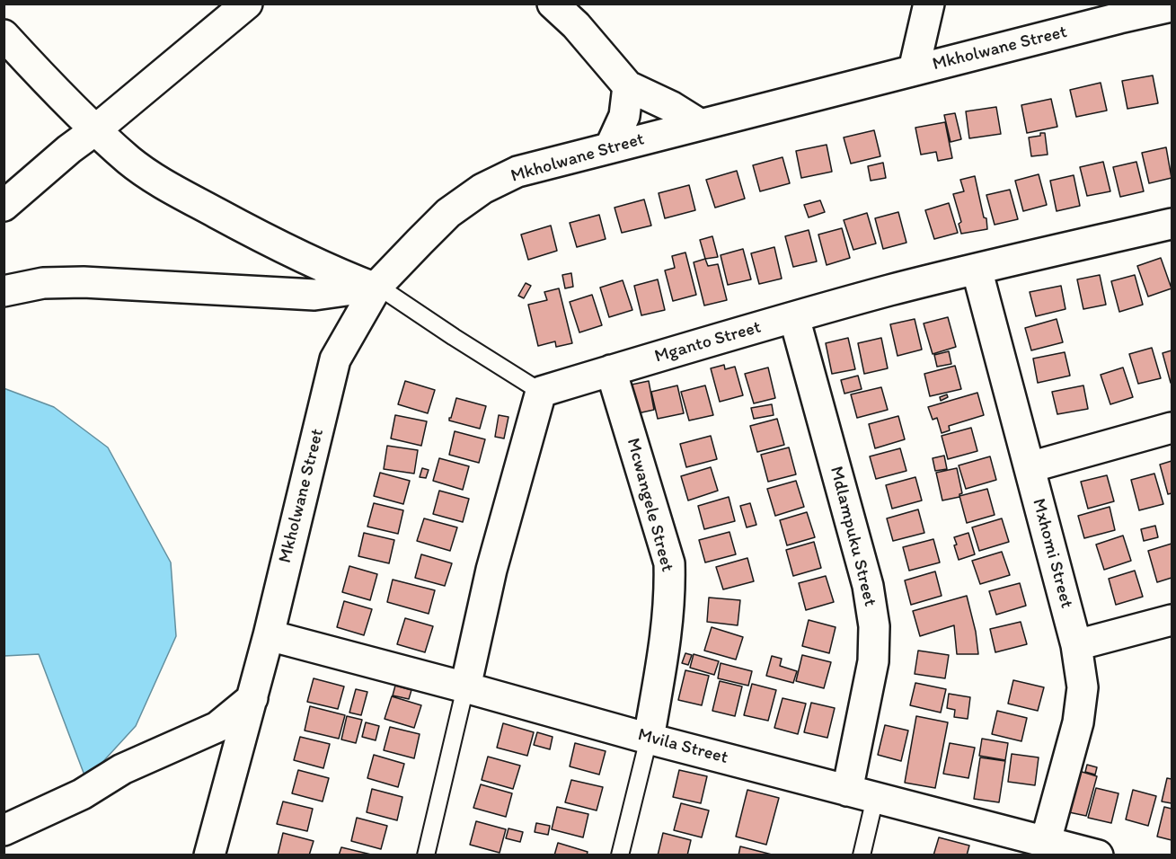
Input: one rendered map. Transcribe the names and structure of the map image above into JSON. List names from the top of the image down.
{
  "streets": {
    "street": [
      "Mkholwane Street",
      "Mganto Street",
      "Mcwangele Street",
      "Mdlampuku Street",
      "Mxhomi Street",
      "Mvila Street"
    ]
  },
  "crossings": [
    ["Mkholwane Street", "Mvila Street"],
    ["Mganto Street", "Mcwangele Street"],
    ["Mganto Street", "Mdlampuku Street"],
    ["Mganto Street", "Mxhomi Street"],
    ["Mcwangele Street", "Mvila Street"],
    ["Mdlampuku Street", "Mvila Street"],
    ["Mxhomi Street", "Mvila Street"]
  ]
}
